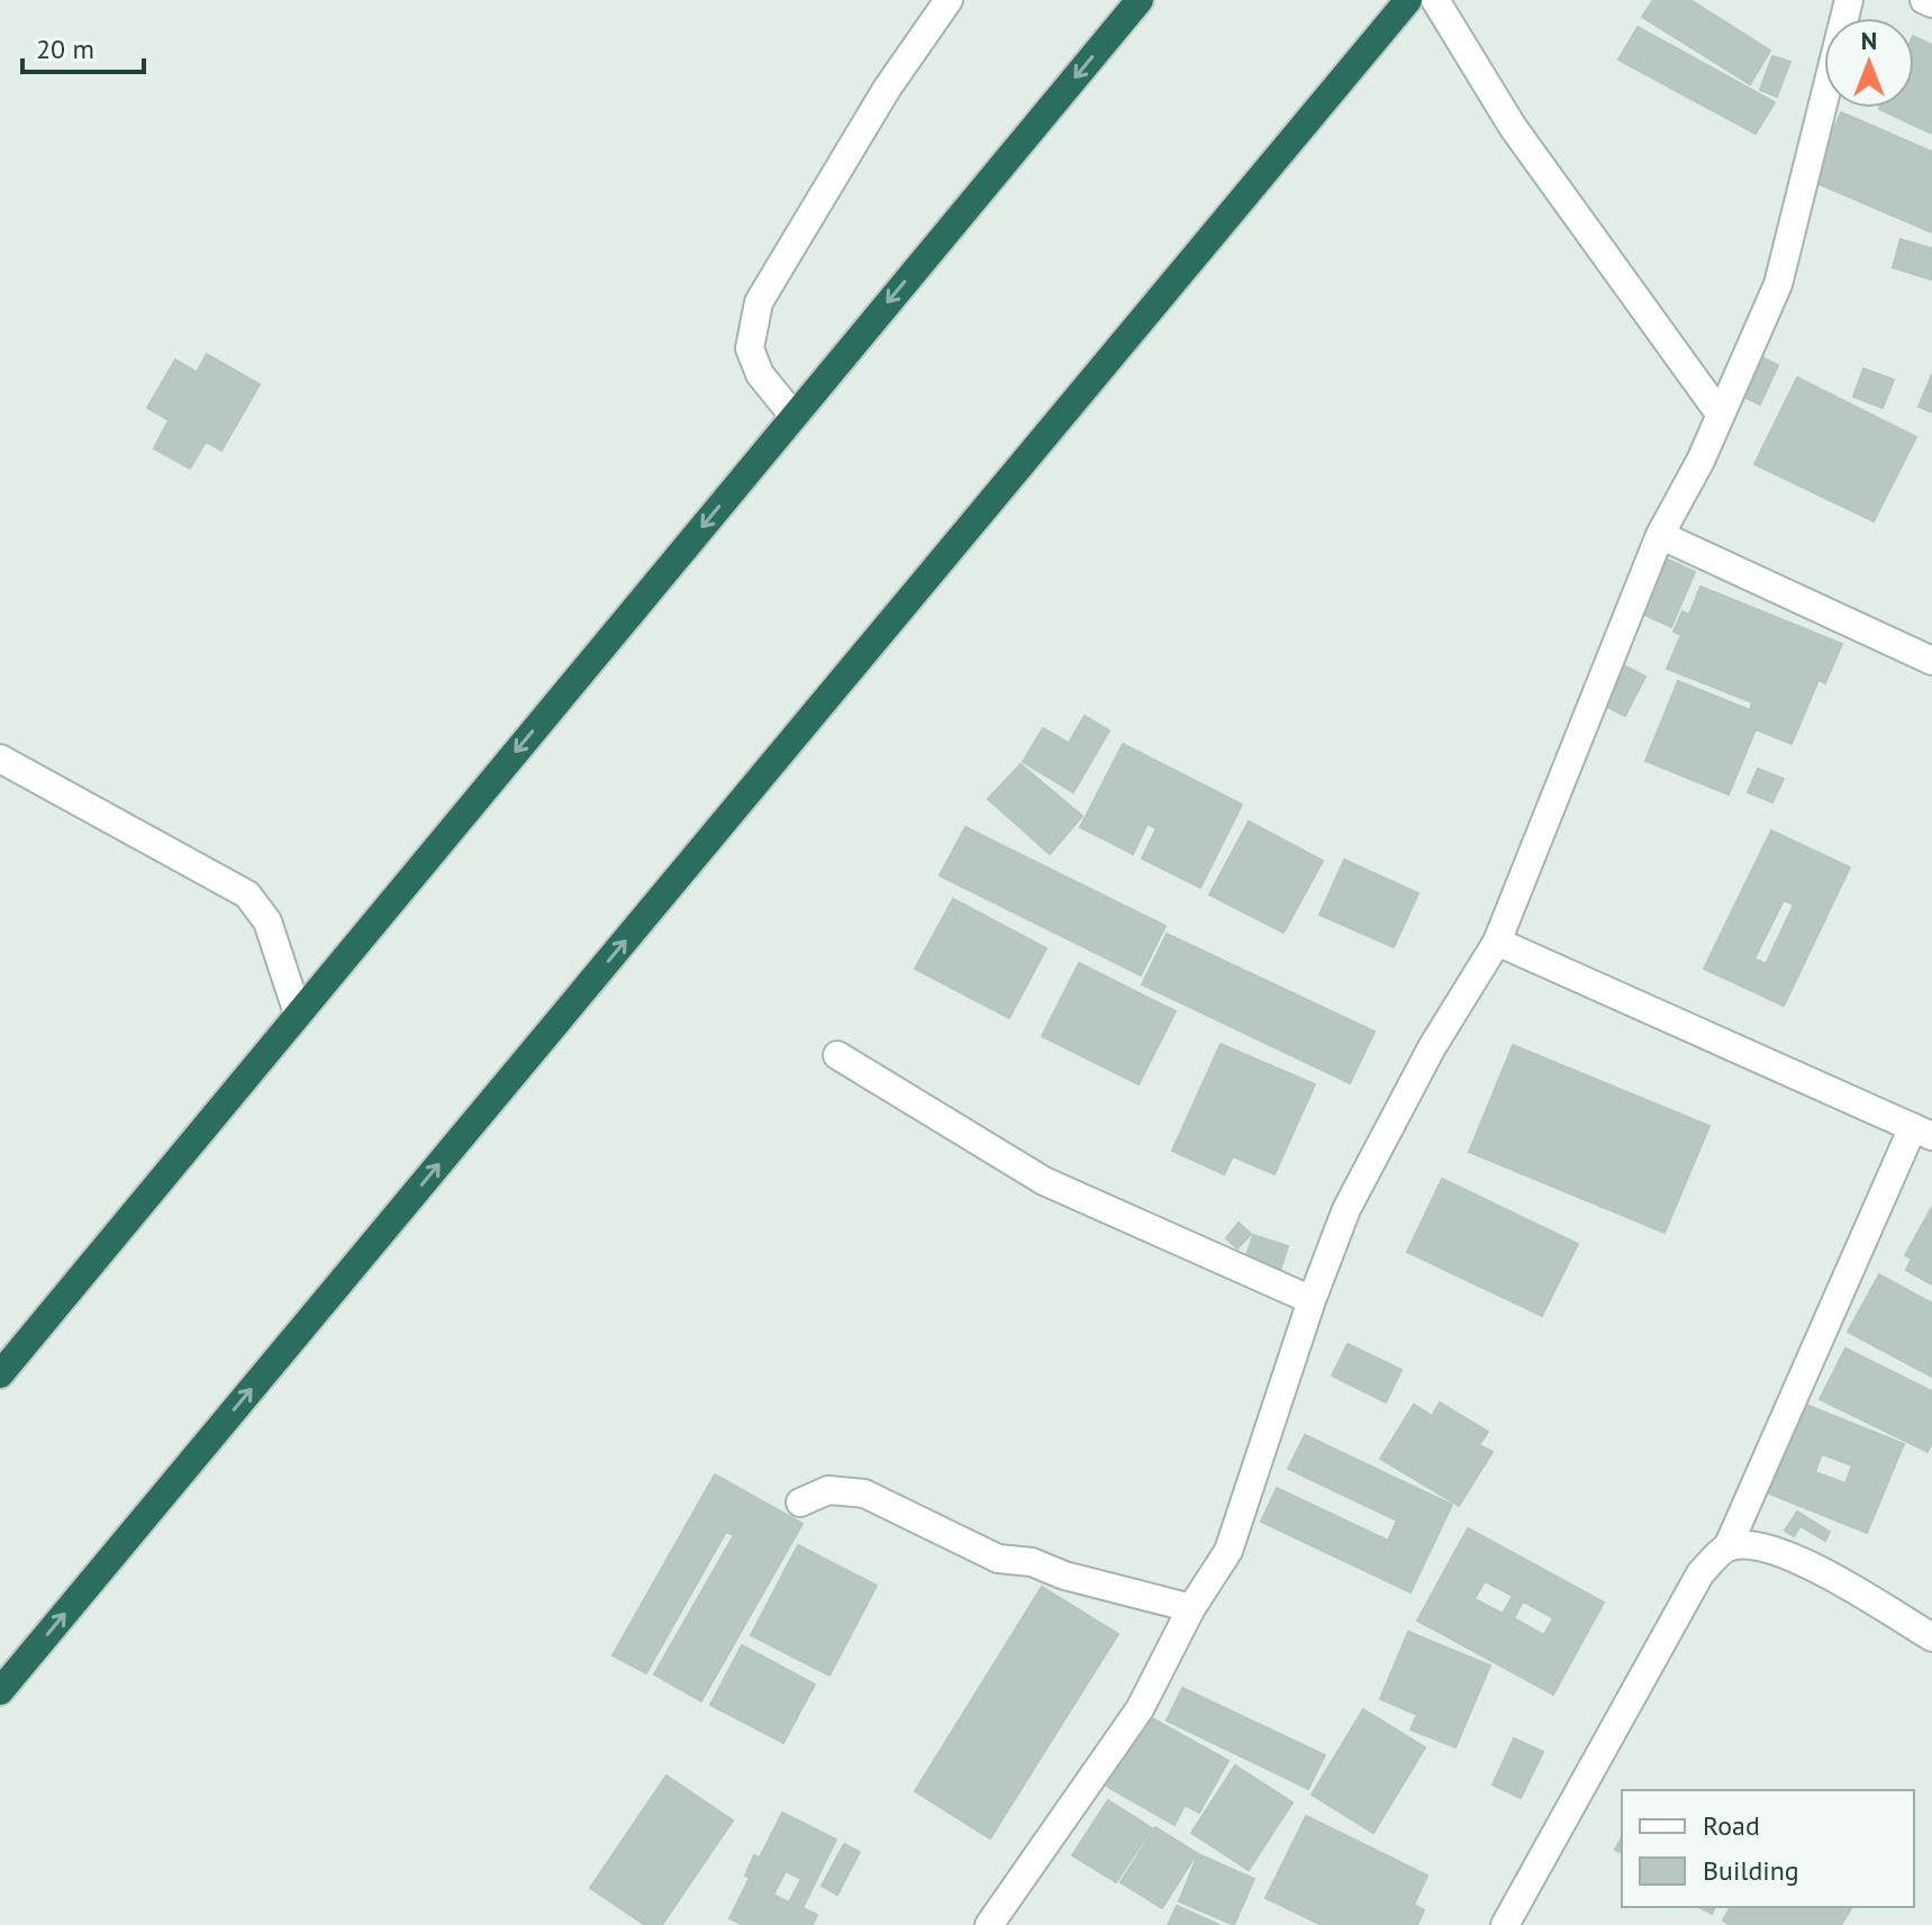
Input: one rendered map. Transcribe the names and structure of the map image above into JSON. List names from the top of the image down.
{
  "legend": ["Road", "Building"],
  "scale_bar": "20 m",
  "north": "top"
}
